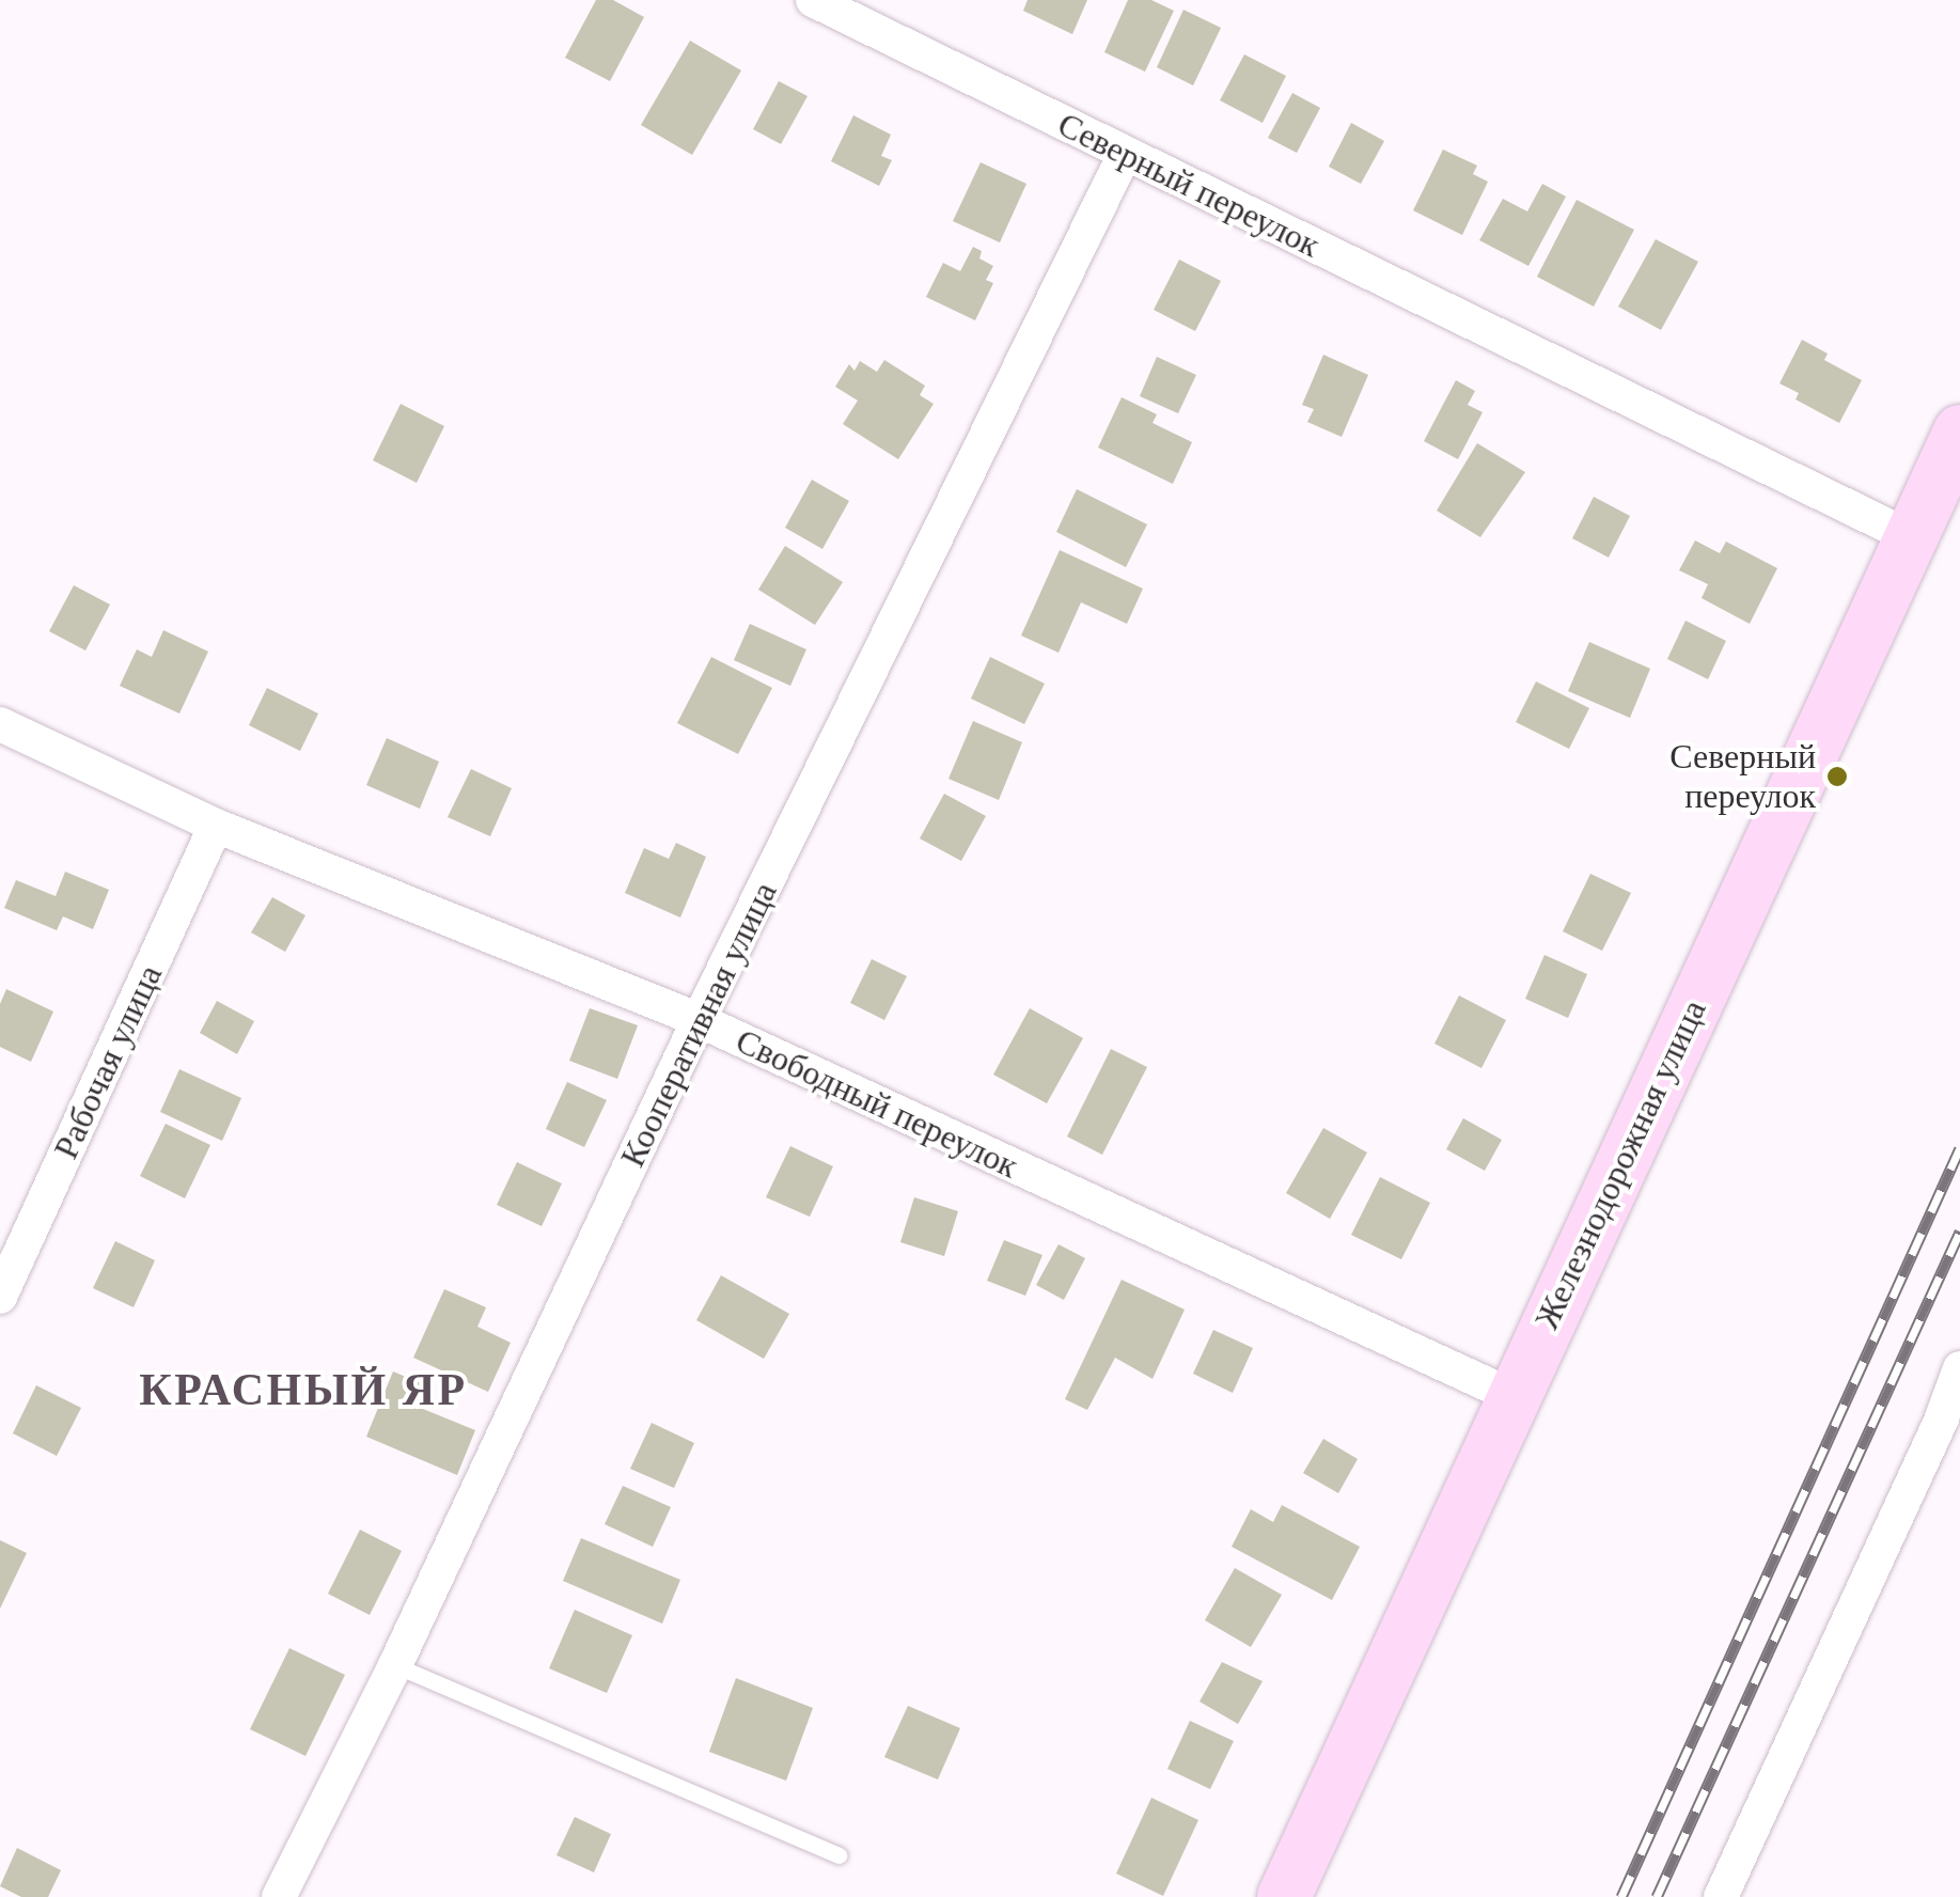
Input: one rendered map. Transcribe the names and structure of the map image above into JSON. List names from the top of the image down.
{
  "streets": {
    "main road": ["Железнодорожная улица"],
    "street": [
      "Северный переулок",
      "Кооперативная улица",
      "Рабочая улица",
      "Свободный переулок"
    ]
  },
  "crossings": [
    ["Северный переулок", "Кооперативная улица"],
    ["Северный переулок", "Железнодорожная улица"],
    ["Кооперативная улица", "Свободный переулок"],
    ["Рабочая улица", "Свободный переулок"],
    ["Свободный переулок", "Железнодорожная улица"]
  ],
  "districts": ["КРАСНЫЙ ЯР"],
  "places": ["Северный переулок"]
}
